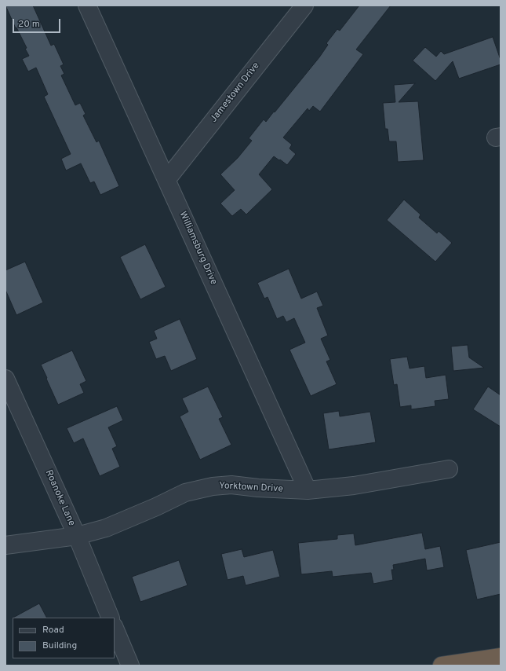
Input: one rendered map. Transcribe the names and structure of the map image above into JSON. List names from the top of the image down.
{
  "streets": {
    "street": [
      "Jamestown Drive",
      "Williamsburg Drive",
      "Yorktown Drive",
      "Roanoke Lane"
    ]
  },
  "crossings": [
    ["Jamestown Drive", "Williamsburg Drive"],
    ["Williamsburg Drive", "Yorktown Drive"],
    ["Yorktown Drive", "Roanoke Lane"]
  ],
  "legend": ["Road", "Building"],
  "scale_bar": "20 m"
}
